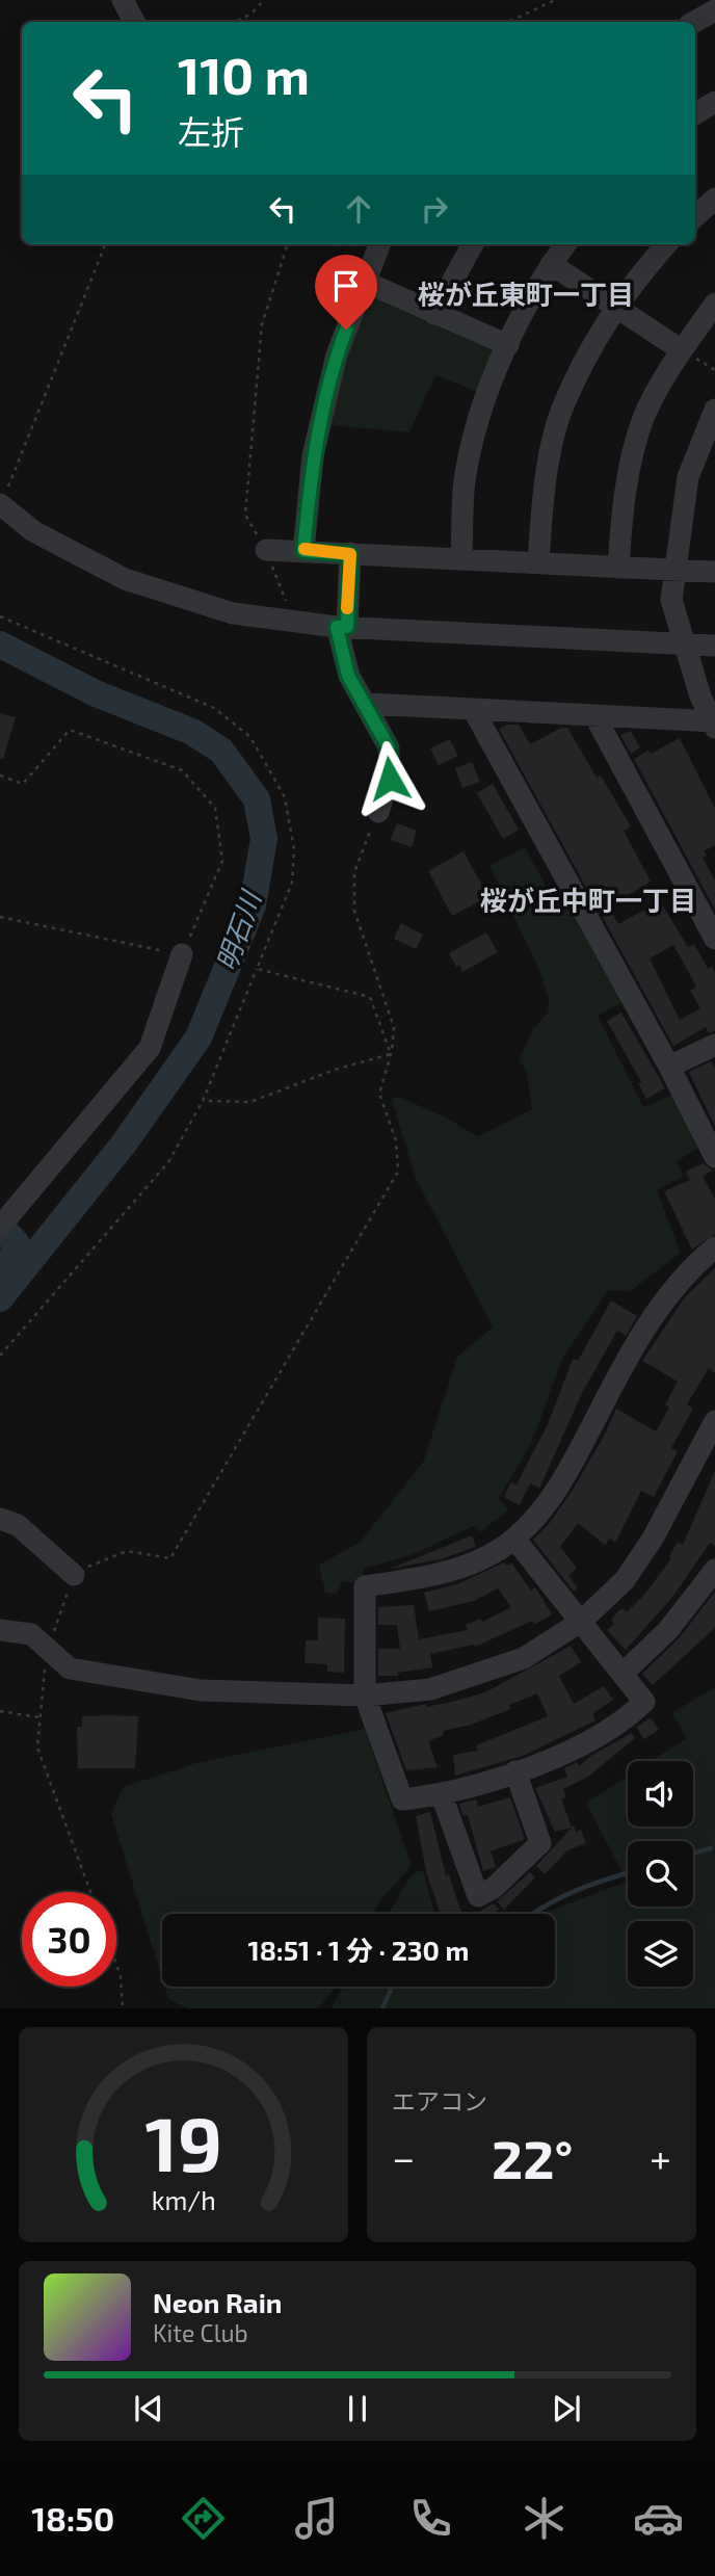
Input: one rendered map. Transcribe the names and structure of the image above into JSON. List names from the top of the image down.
{
  "districts": ["桜が丘東町一丁目", "桜が丘中町一丁目"],
  "water": ["明石川"],
  "page": {
    "turn": ["110 m", "左折"],
    "limit": "30",
    "trip": "18:51 · 1 分 · 230 m",
    "tile": "エアコン",
    "heat": ["−", "22°", "+"],
    "song": ["Neon Rain", "Kite Club"],
    "tabs": "18:50",
    "gauge": ["19", "km/h"]
  }
}
